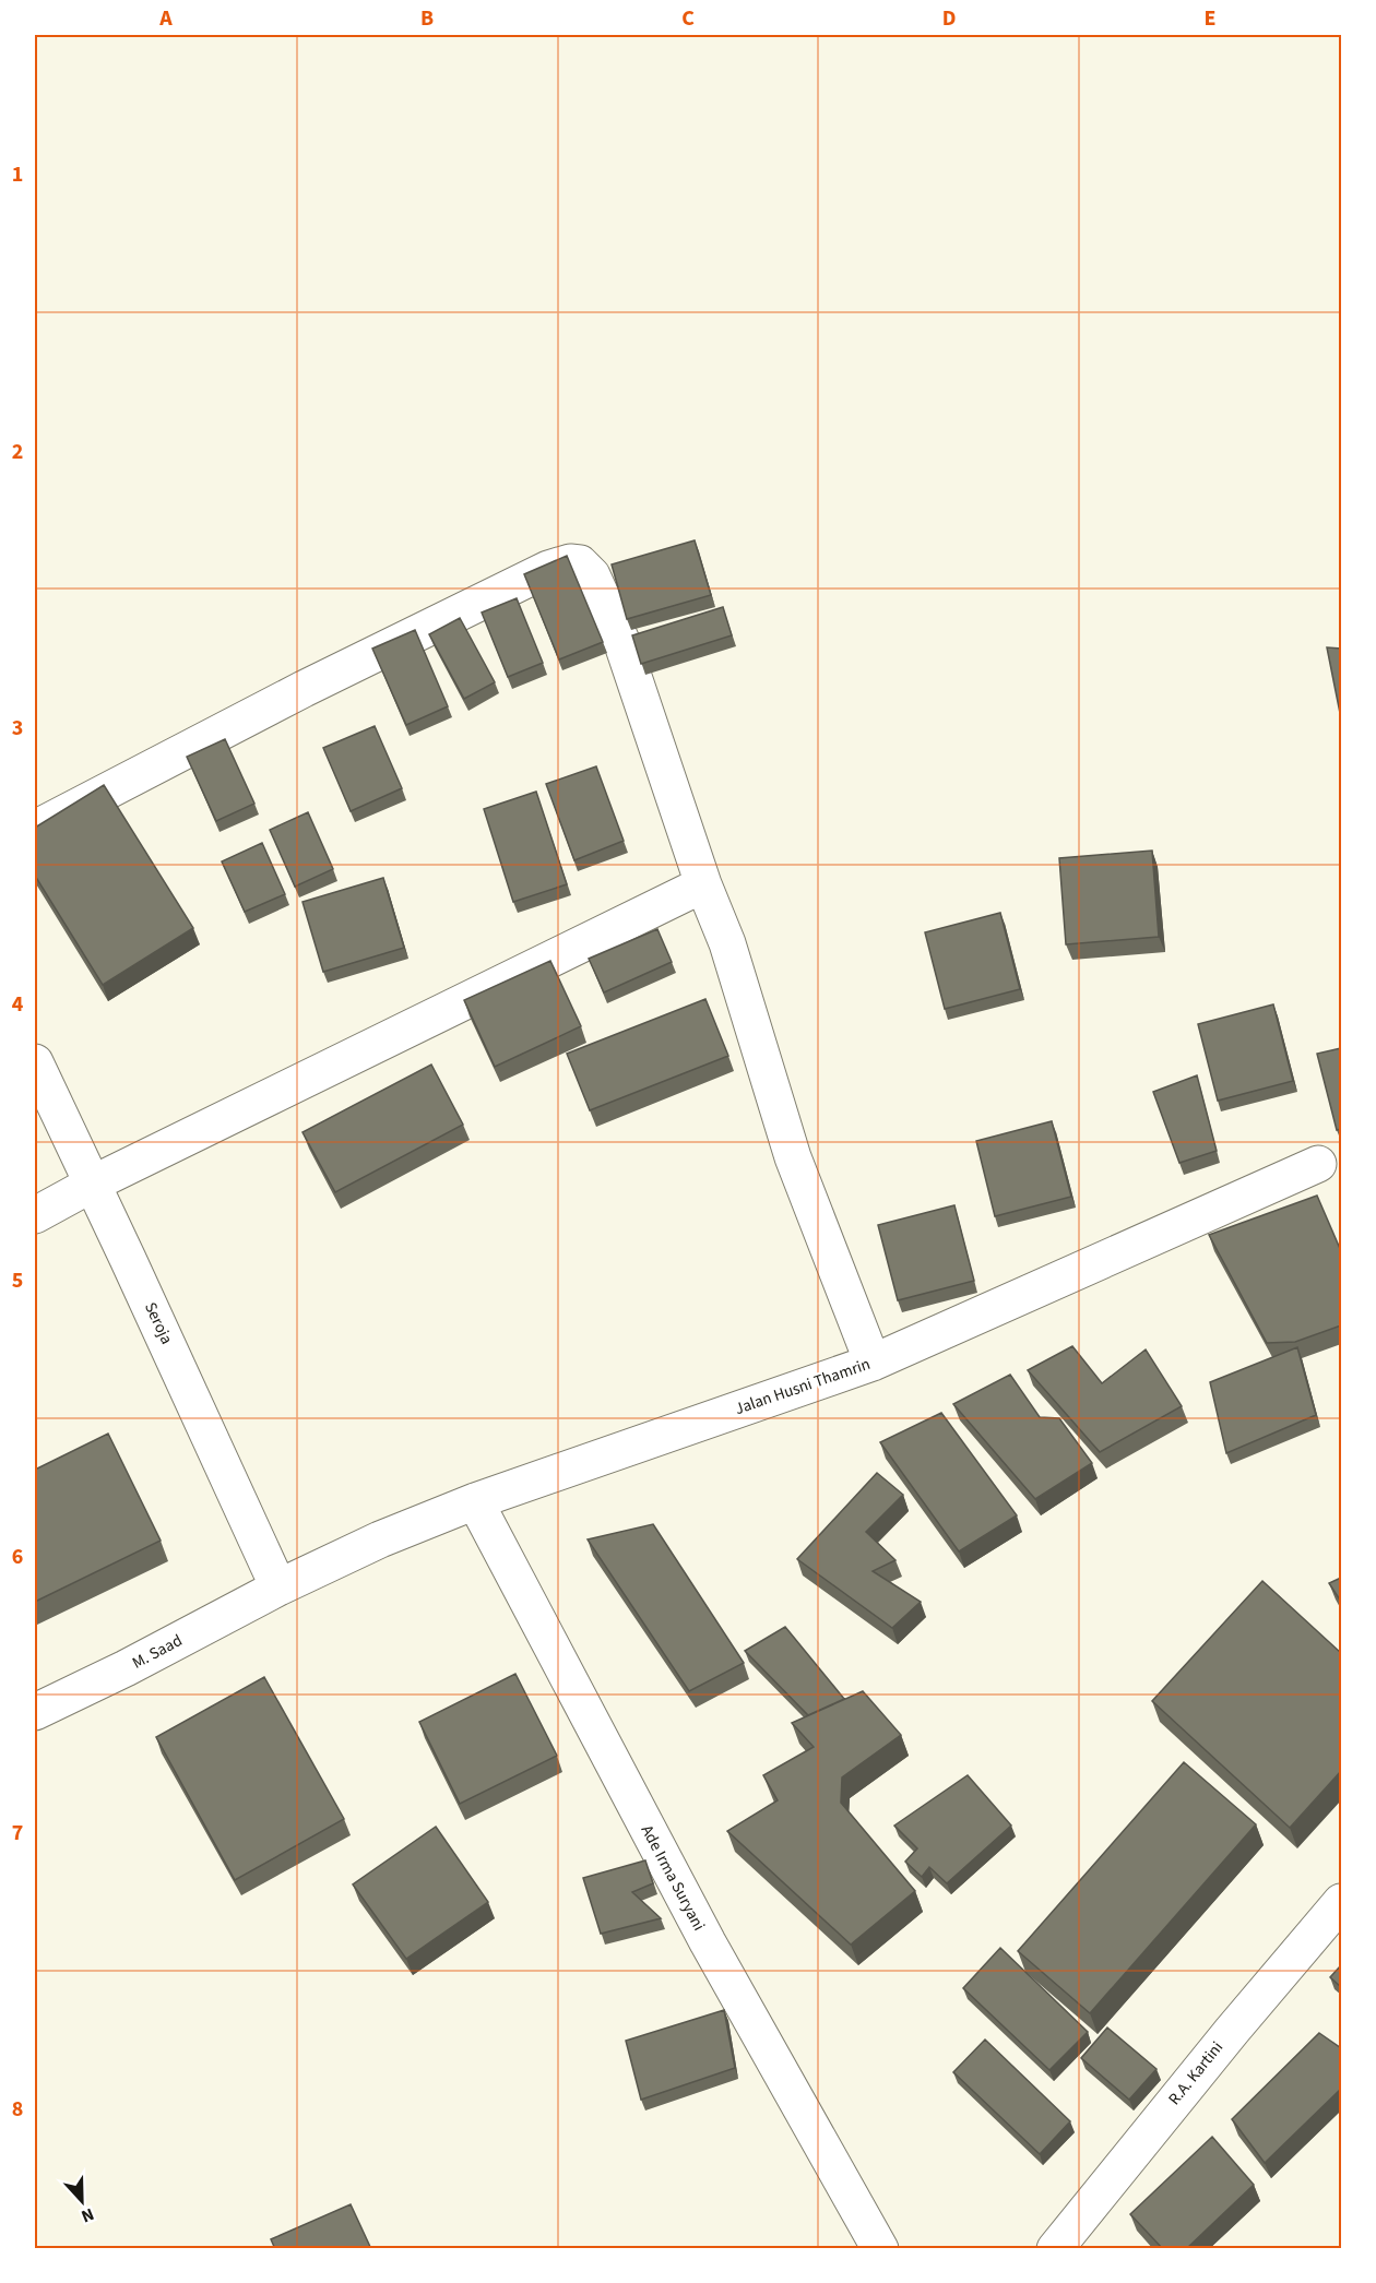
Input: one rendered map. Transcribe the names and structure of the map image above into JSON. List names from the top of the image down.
{
  "streets": {
    "street": [
      "Seroja",
      "Jalan Husni Thamrin",
      "M. Saad",
      "Ade Irma Suryani",
      "R.A. Kartini"
    ]
  },
  "crossings": [
    ["Seroja", "Jalan Husni Thamrin"],
    ["Seroja", "M. Saad"],
    ["Jalan Husni Thamrin", "M. Saad"],
    ["Jalan Husni Thamrin", "Ade Irma Suryani"]
  ],
  "north": "bottom",
  "grid": {
    "columns": [
      "A",
      "B",
      "C",
      "D",
      "E"
    ],
    "rows": [
      "1",
      "2",
      "3",
      "4",
      "5",
      "6",
      "7",
      "8"
    ]
  }
}
